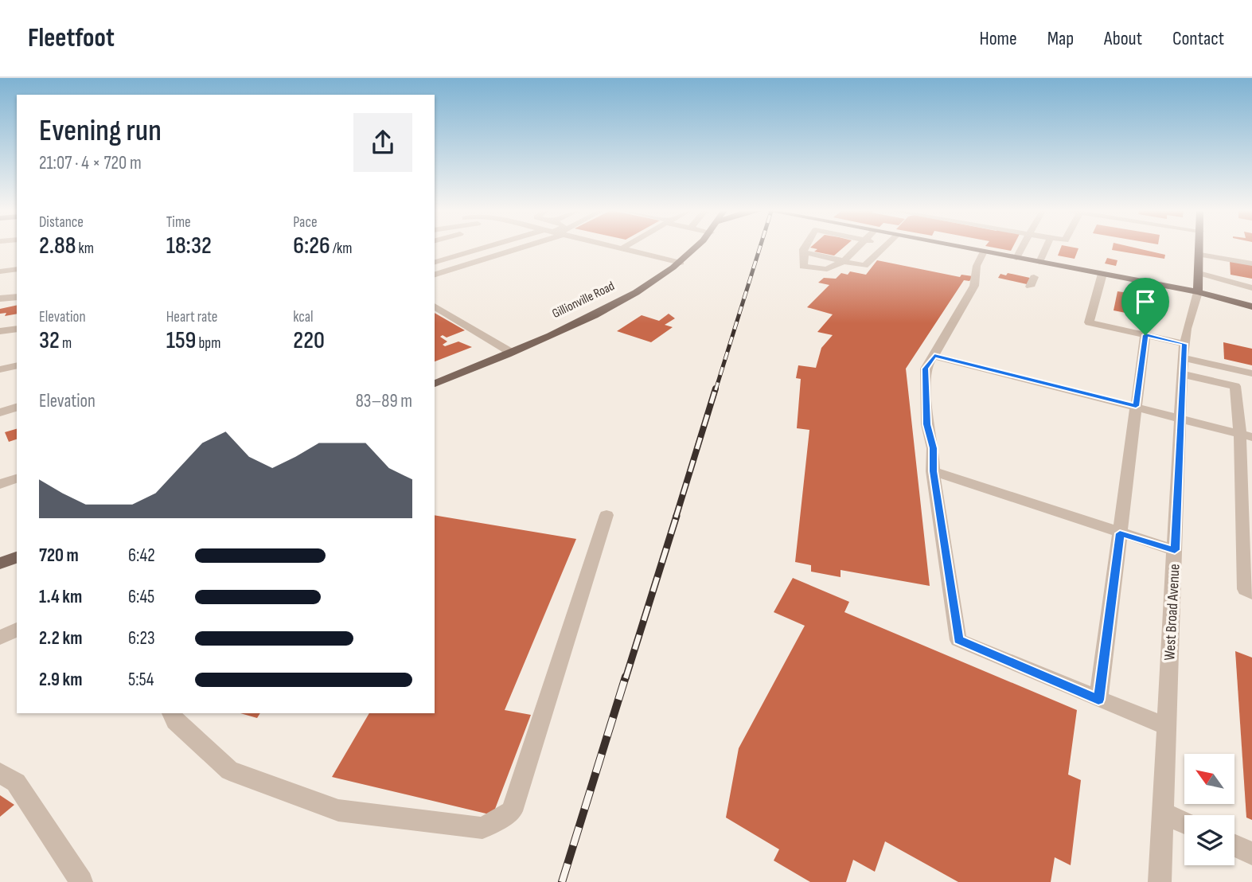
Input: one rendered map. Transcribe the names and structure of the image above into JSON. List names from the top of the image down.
{
  "streets": {
    "main road": ["Gillionville Road", "West Broad Avenue"]
  },
  "north": "top left",
  "page": {
    "header": "Fleetfoot",
    "nav": [
      "Home",
      "Map",
      "About",
      "Contact"
    ],
    "heading": ["Evening run", "21:07 · 4 × 720 m"],
    "stats": [
      ["Distance", "2.88 km"],
      ["Time", "18:32"],
      ["Pace", "6:26 /km"],
      ["Elevation", "32 m"],
      ["Heart rate", "159 bpm"],
      ["kcal", "220"]
    ],
    "chart": ["Elevation", "83–89 m"],
    "list": [
      {
        "name": "720 m",
        "note": "6:42"
      },
      {
        "name": "1.4 km",
        "note": "6:45"
      },
      {
        "name": "2.2 km",
        "note": "6:23"
      },
      {
        "name": "2.9 km",
        "note": "5:54"
      }
    ]
  }
}
